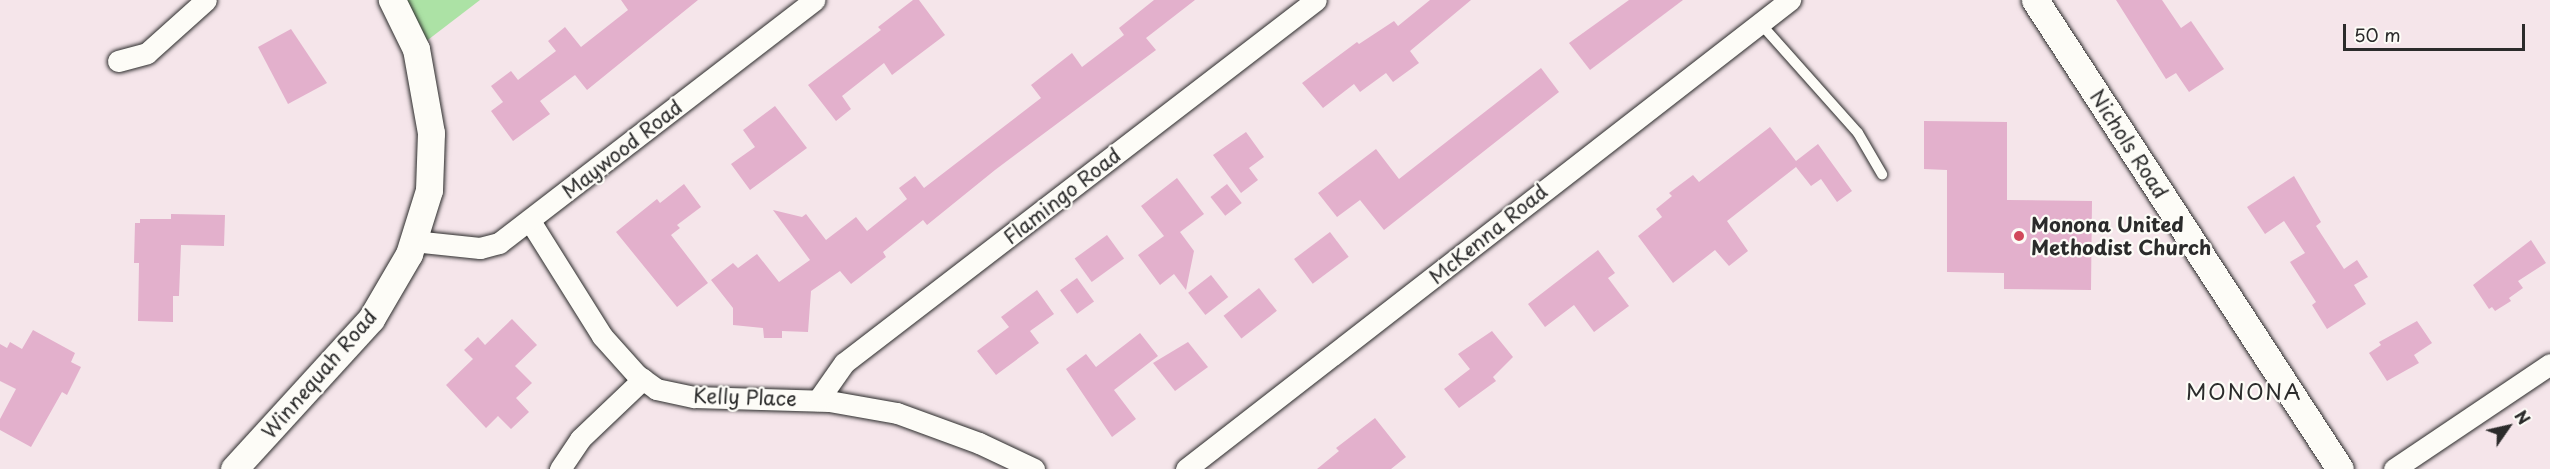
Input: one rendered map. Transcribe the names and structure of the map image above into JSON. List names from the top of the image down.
{
  "streets": {
    "street": [
      "Nichols Road",
      "Maywood Road",
      "Flamingo Road",
      "McKenna Road",
      "Winnequah Road",
      "Kelly Place"
    ]
  },
  "crossings": [
    ["Maywood Road", "Winnequah Road"],
    ["Maywood Road", "Kelly Place"],
    ["Flamingo Road", "Kelly Place"]
  ],
  "districts": ["MONONA"],
  "places": ["Monona United Methodist Church"],
  "scale_bar": "50 m",
  "north": "top right"
}
